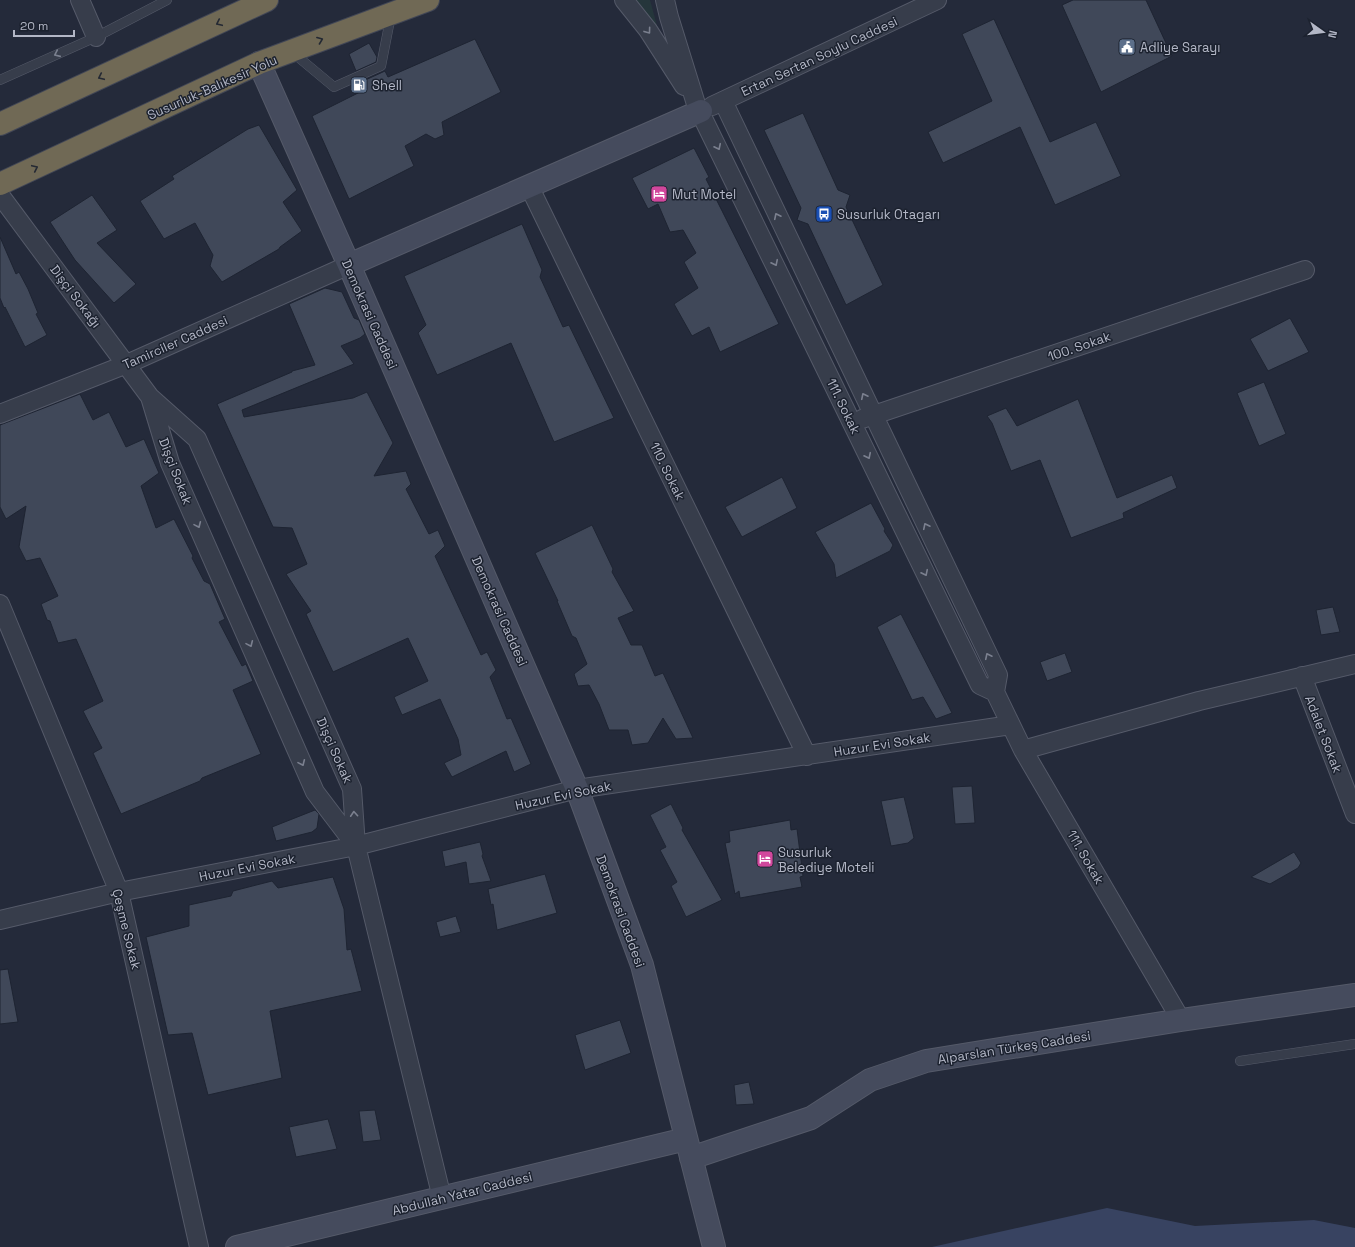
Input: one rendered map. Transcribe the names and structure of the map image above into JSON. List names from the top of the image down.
{
  "streets": {
    "highway": ["Susurluk-Balıkesir Yolu"],
    "main road": ["Demokrasi Caddesi", "Alparslan Türkeş Caddesi", "Abdullah Yatar Caddesi"],
    "street": [
      "Ertan Sertan Soylu Caddesi",
      "Dişçi Sokağı",
      "Tamirciler Caddesi",
      "100. Sokak",
      "111. Sokak",
      "Dişçi Sokak",
      "110. Sokak",
      "Adalet Sokak",
      "Huzur Evi Sokak",
      "Çeşme Sokak"
    ]
  },
  "crossings": [
    ["Ertan Sertan Soylu Caddesi", "111. Sokak"],
    ["Susurluk-Balıkesir Yolu", "Demokrasi Caddesi"],
    ["Dişçi Sokağı", "Tamirciler Caddesi"],
    ["Dişçi Sokağı", "Dişçi Sokak"],
    ["Demokrasi Caddesi", "Tamirciler Caddesi"],
    ["Demokrasi Caddesi", "Huzur Evi Sokak"],
    ["Demokrasi Caddesi", "Alparslan Türkeş Caddesi"],
    ["Demokrasi Caddesi", "Abdullah Yatar Caddesi"],
    ["100. Sokak", "111. Sokak"],
    ["111. Sokak", "Huzur Evi Sokak"],
    ["111. Sokak", "Alparslan Türkeş Caddesi"],
    ["Dişçi Sokak", "Huzur Evi Sokak"],
    ["110. Sokak", "Huzur Evi Sokak"],
    ["Huzur Evi Sokak", "Çeşme Sokak"],
    ["Alparslan Türkeş Caddesi", "Abdullah Yatar Caddesi"]
  ],
  "places": {
    "public building": ["Adliye Sarayı"],
    "fuel station": ["Shell"],
    "hotel": ["Mut Motel", "Susurluk Belediye Moteli"],
    "bus stop": ["Susurluk Otagarı"]
  },
  "scale_bar": "20 m",
  "north": "right"
}
